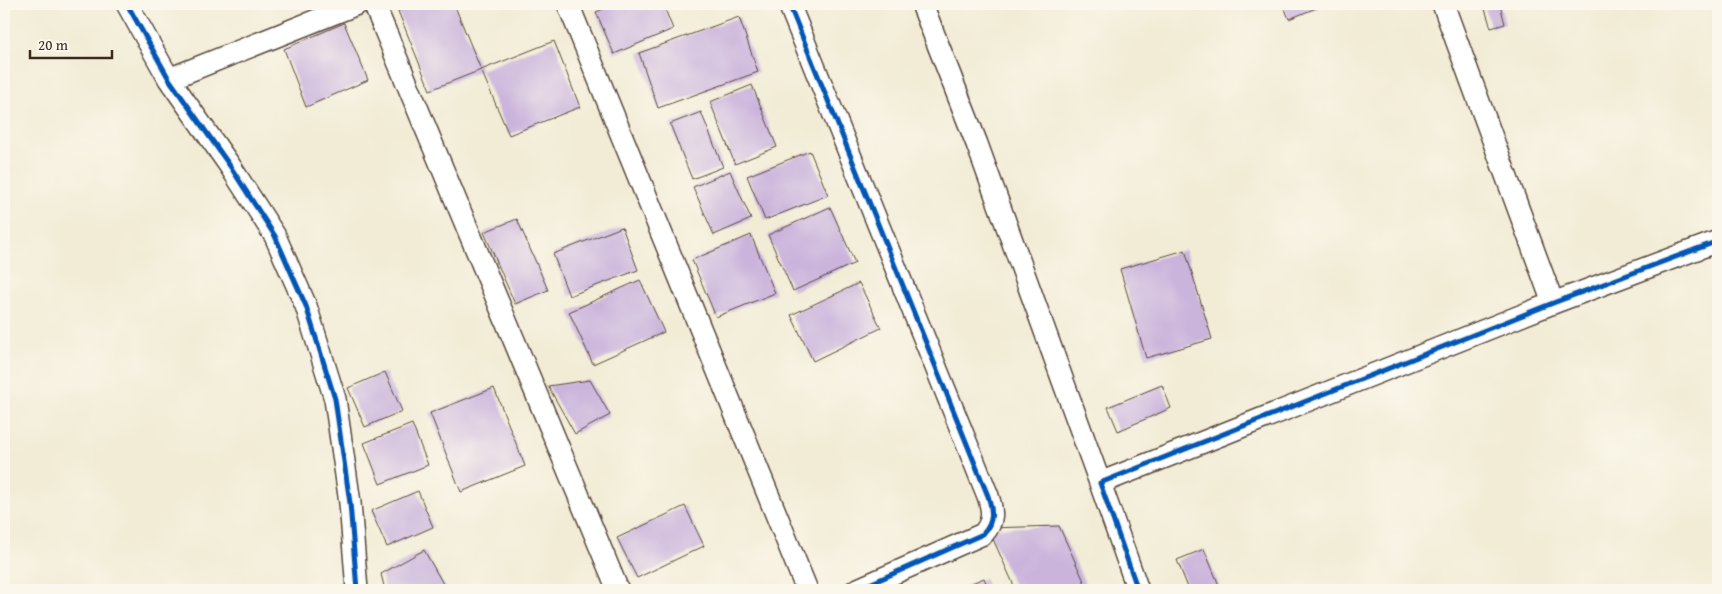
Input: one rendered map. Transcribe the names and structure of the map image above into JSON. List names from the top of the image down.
{
  "scale_bar": "20 m"
}
